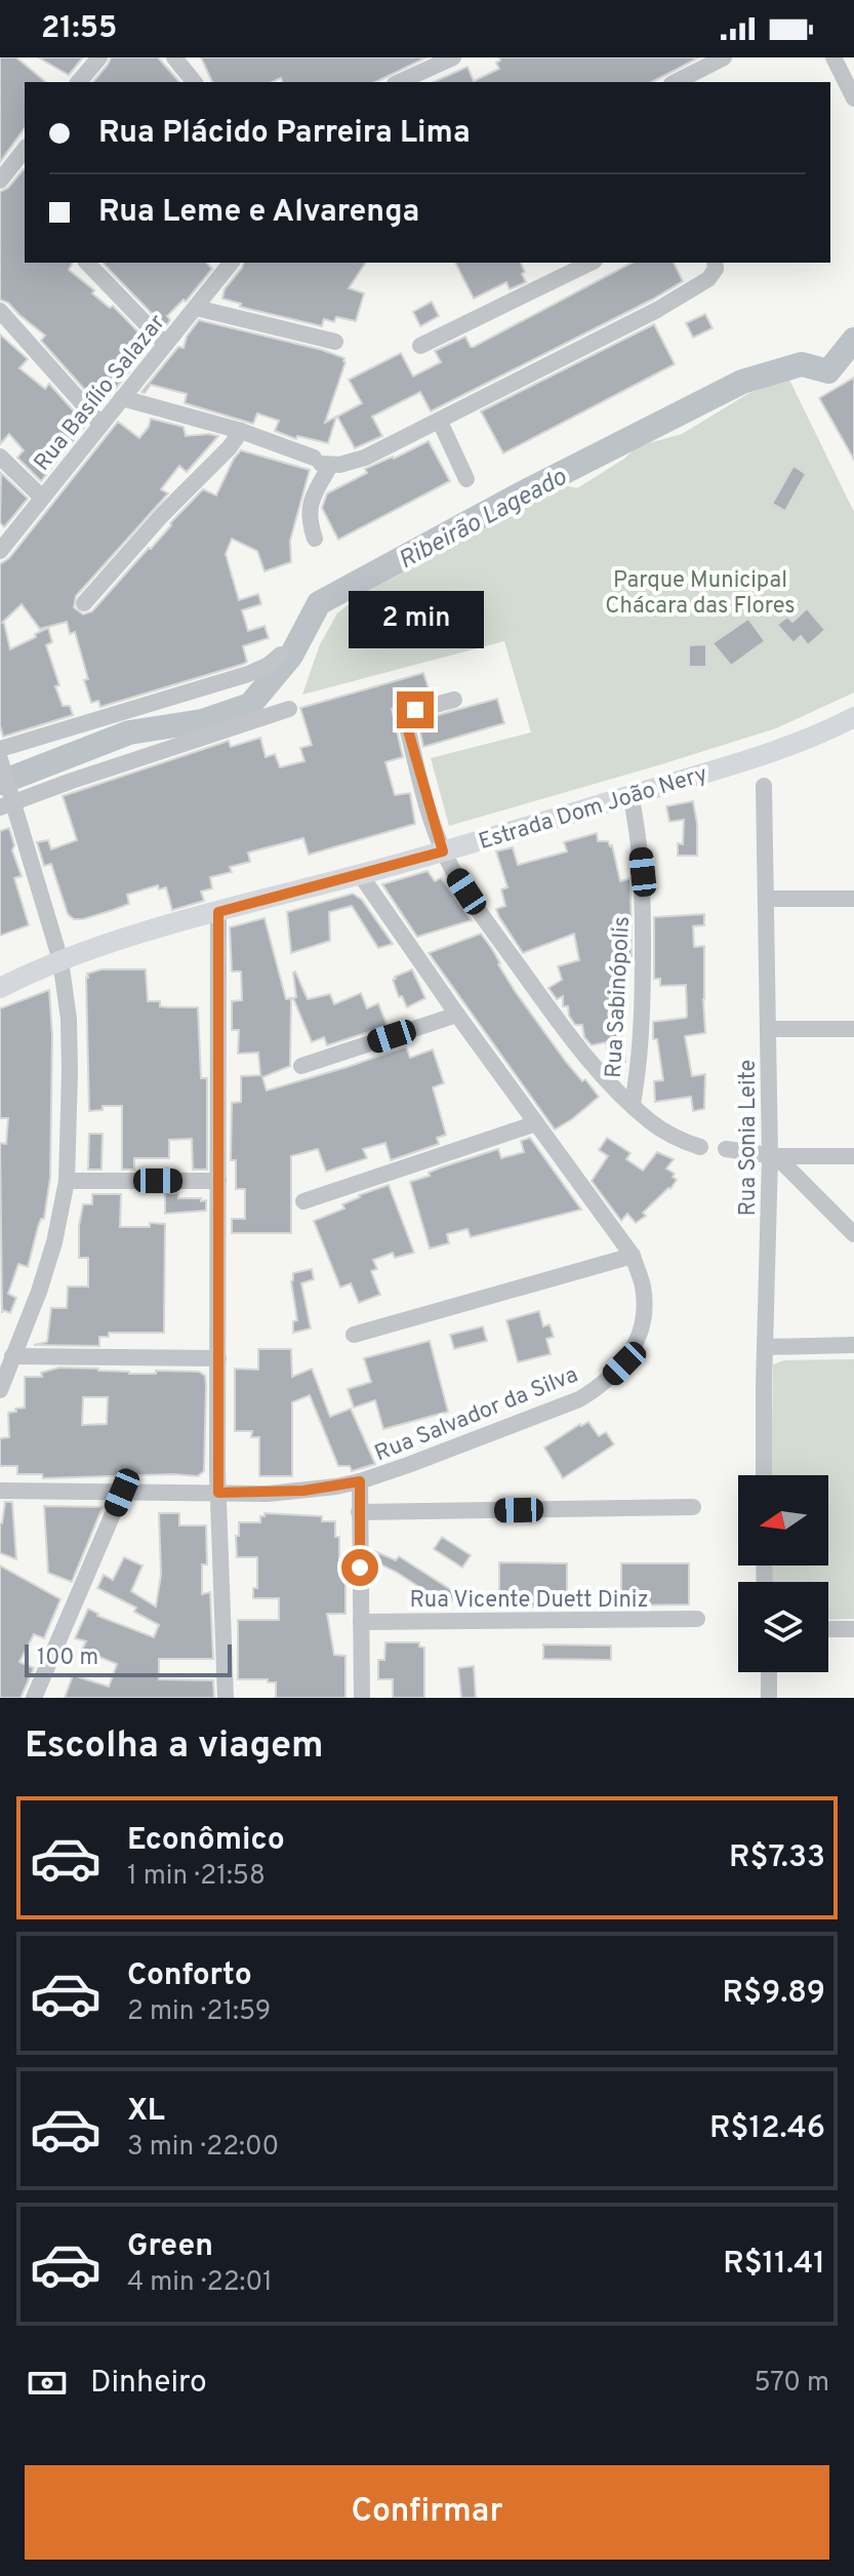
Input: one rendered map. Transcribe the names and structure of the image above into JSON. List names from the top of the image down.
{
  "streets": {
    "main road": ["Estrada Dom João Nery"],
    "street": [
      "Rua Basílio Salazar",
      "Rua Sabinópolis",
      "Rua Sonia Leite",
      "Rua Salvador da Silva",
      "Rua Vicente Duett Diniz"
    ]
  },
  "crossings": [
    ["Estrada Dom João Nery", "Rua Sabinópolis"],
    ["Estrada Dom João Nery", "Rua Salvador da Silva"]
  ],
  "water": ["Ribeirão Lageado"],
  "parks": ["Parque Municipal Chácara das Flores"],
  "scale_bar": "100 m",
  "north": "left",
  "page": {
    "status": "21:55",
    "banner": ["Rua Plácido Parreira Lima", "Rua Leme e Alvarenga"],
    "bubble": "2 min",
    "scale": "100 m",
    "heading": "Escolha a viagem",
    "list": [
      {
        "name": "Econômico",
        "note": "1 min · 21:58",
        "value": "R$7.33"
      },
      {
        "name": "Conforto",
        "note": "2 min · 21:59",
        "value": "R$9.89"
      },
      {
        "name": "XL",
        "note": "3 min · 22:00",
        "value": "R$12.46"
      },
      {
        "name": "Green",
        "note": "4 min · 22:01",
        "value": "R$11.41"
      }
    ],
    "pay": ["Dinheiro", "570 m"],
    "buttons": "Confirmar"
  }
}
